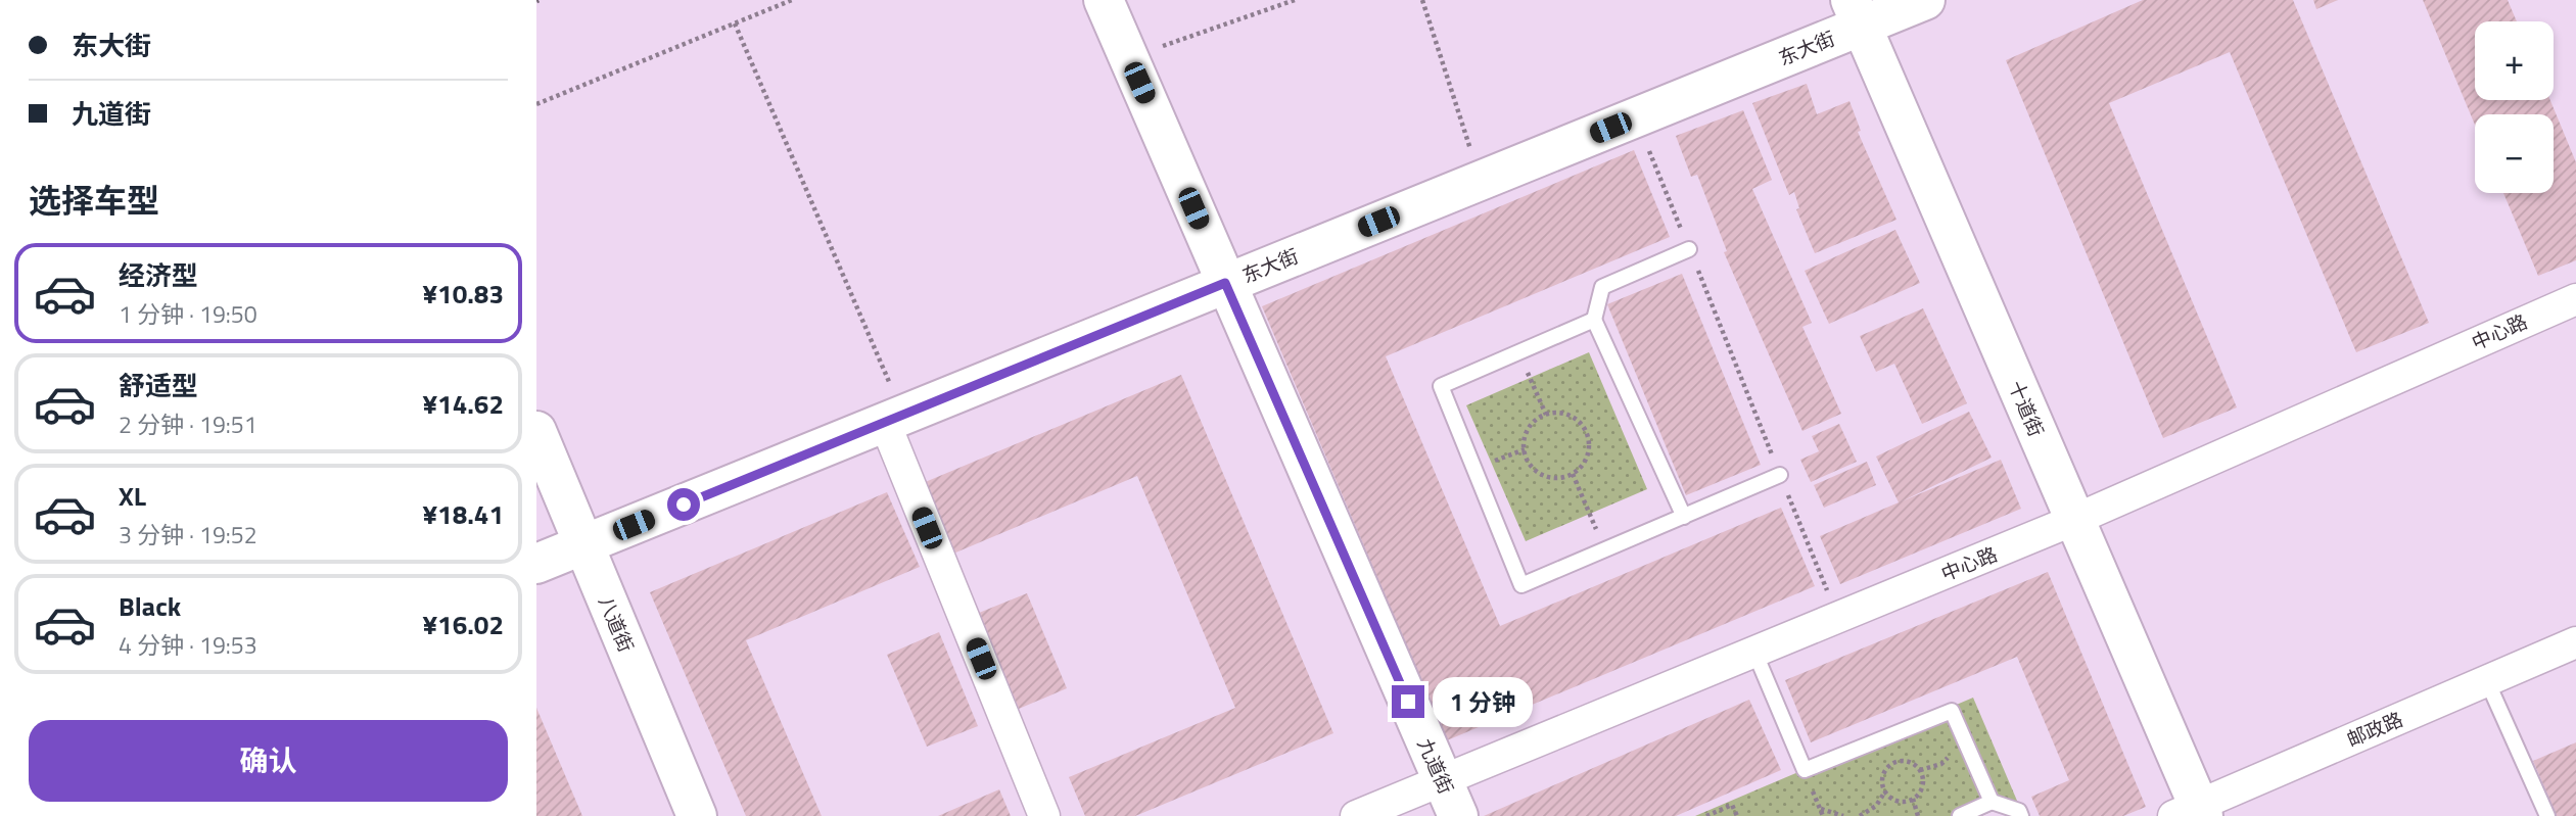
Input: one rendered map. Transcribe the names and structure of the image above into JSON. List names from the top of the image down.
{
  "streets": {
    "street": [
      "东大街",
      "中心路",
      "十道街",
      "八道街",
      "邮政路",
      "九道街"
    ]
  },
  "crossings": [
    ["东大街", "十道街"],
    ["东大街", "八道街"],
    ["东大街", "九道街"],
    ["中心路", "十道街"],
    ["中心路", "九道街"],
    ["十道街", "邮政路"]
  ],
  "page": {
    "banner": ["东大街", "九道街"],
    "map_buttons": ["+", "−"],
    "heading": "选择车型",
    "list": [
      {
        "name": "经济型",
        "note": "1 分钟 · 19:50",
        "value": "¥10.83"
      },
      {
        "name": "舒适型",
        "note": "2 分钟 · 19:51",
        "value": "¥14.62"
      },
      {
        "name": "XL",
        "note": "3 分钟 · 19:52",
        "value": "¥18.41"
      },
      {
        "name": "Black",
        "note": "4 分钟 · 19:53",
        "value": "¥16.02"
      }
    ],
    "bubble": "1 分钟",
    "buttons": "确认"
  }
}
